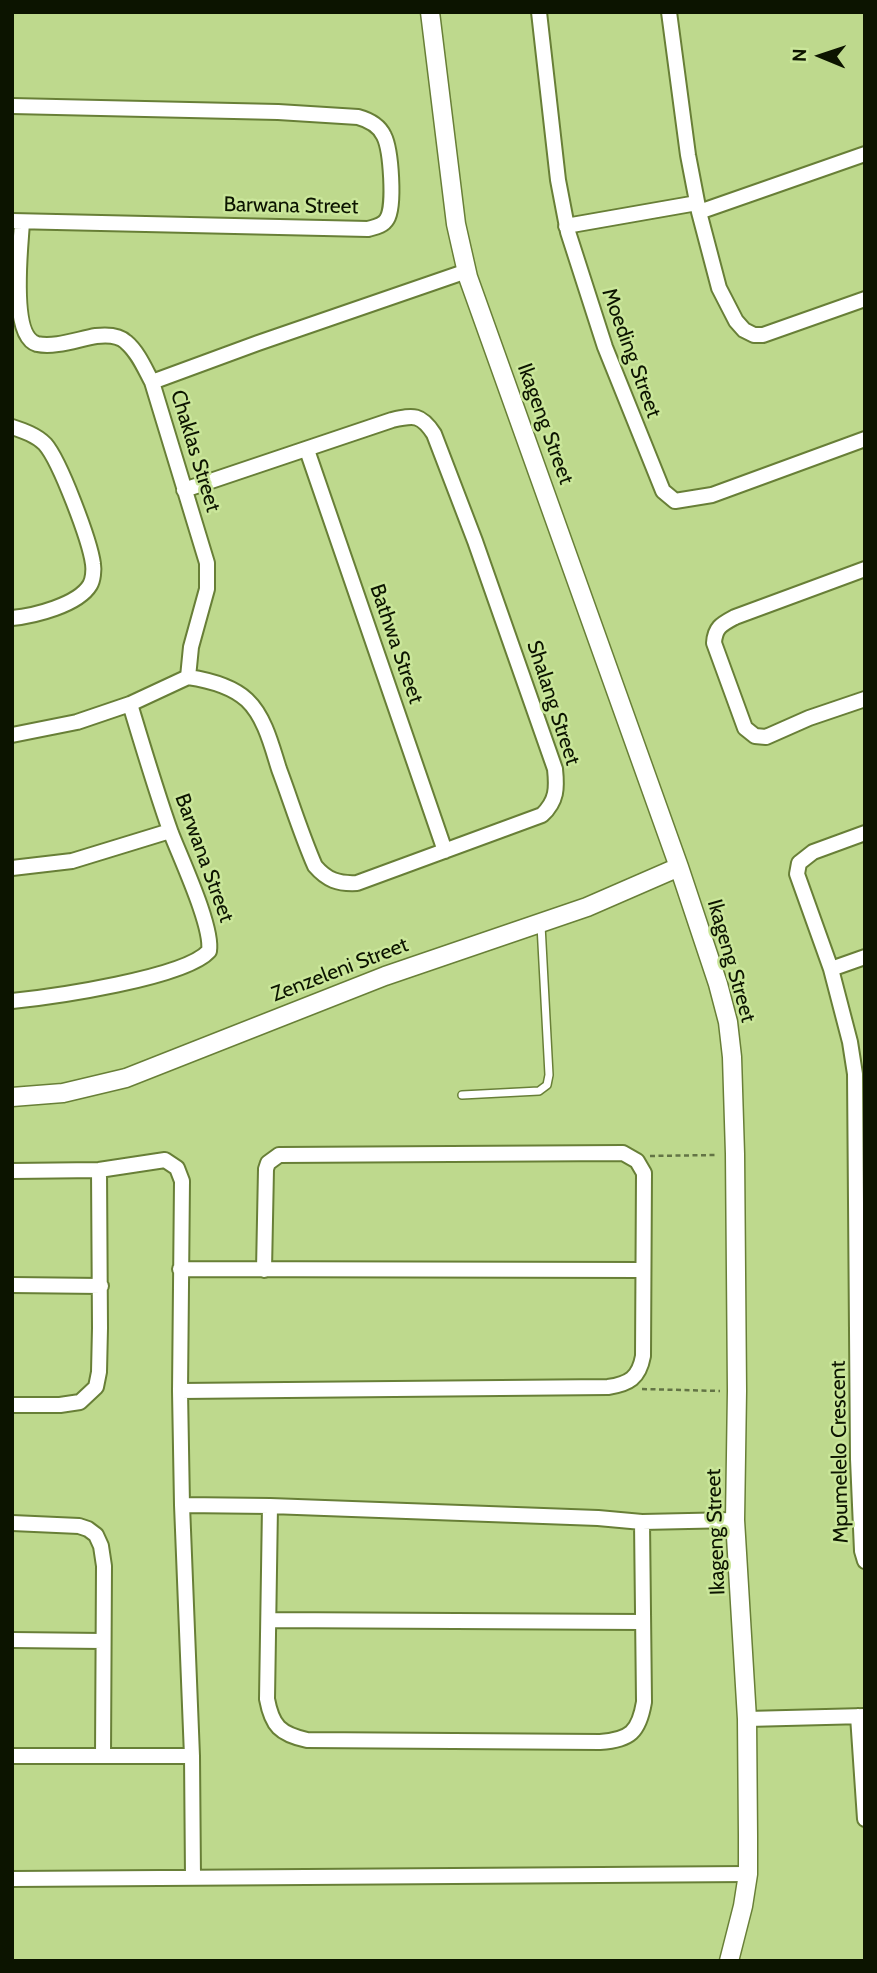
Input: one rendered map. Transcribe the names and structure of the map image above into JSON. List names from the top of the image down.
{
  "streets": {
    "street": [
      "Barwana Street",
      "Moeding Street",
      "Ikageng Street",
      "Chaklas Street",
      "Bathwa Street",
      "Shalang Street",
      "Zenzeleni Street",
      "Mpumelelo Crescent"
    ]
  },
  "crossings": [
    ["Barwana Street", "Chaklas Street"],
    ["Ikageng Street", "Chaklas Street"],
    ["Ikageng Street", "Zenzeleni Street"],
    ["Chaklas Street", "Shalang Street"],
    ["Bathwa Street", "Shalang Street"]
  ],
  "north": "left"
}
